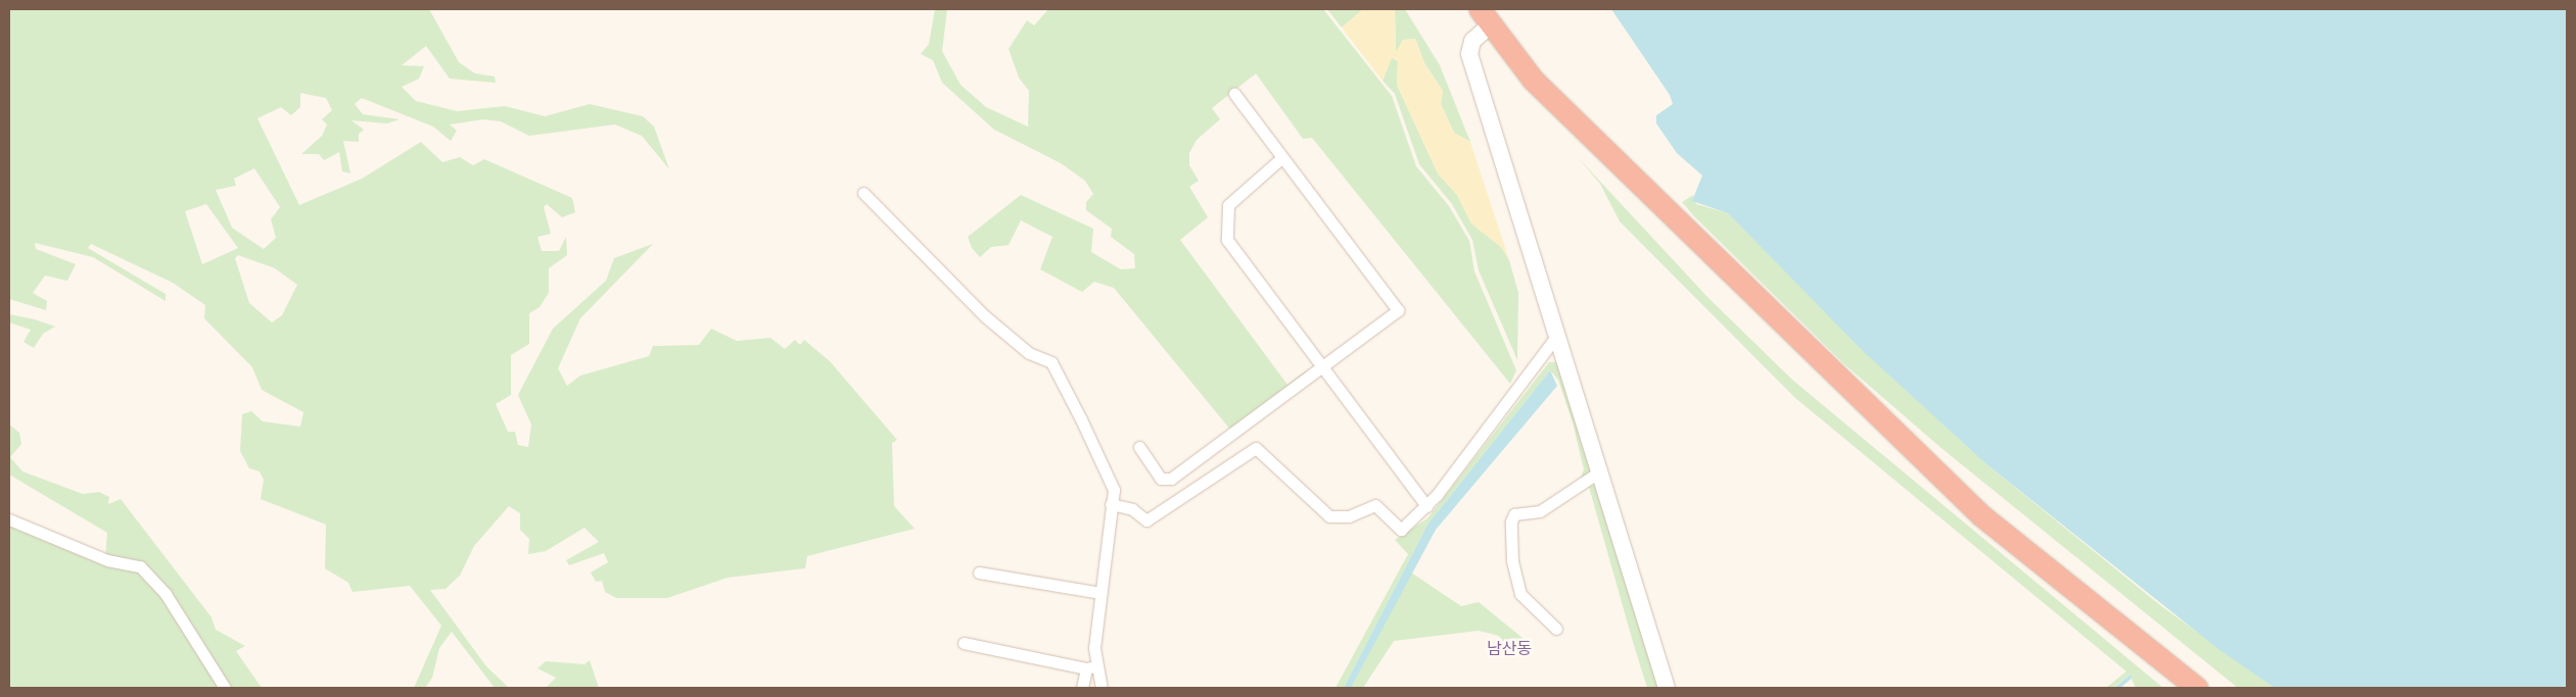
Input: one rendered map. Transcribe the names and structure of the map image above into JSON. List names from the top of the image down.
{
  "districts": ["남산동"]
}
